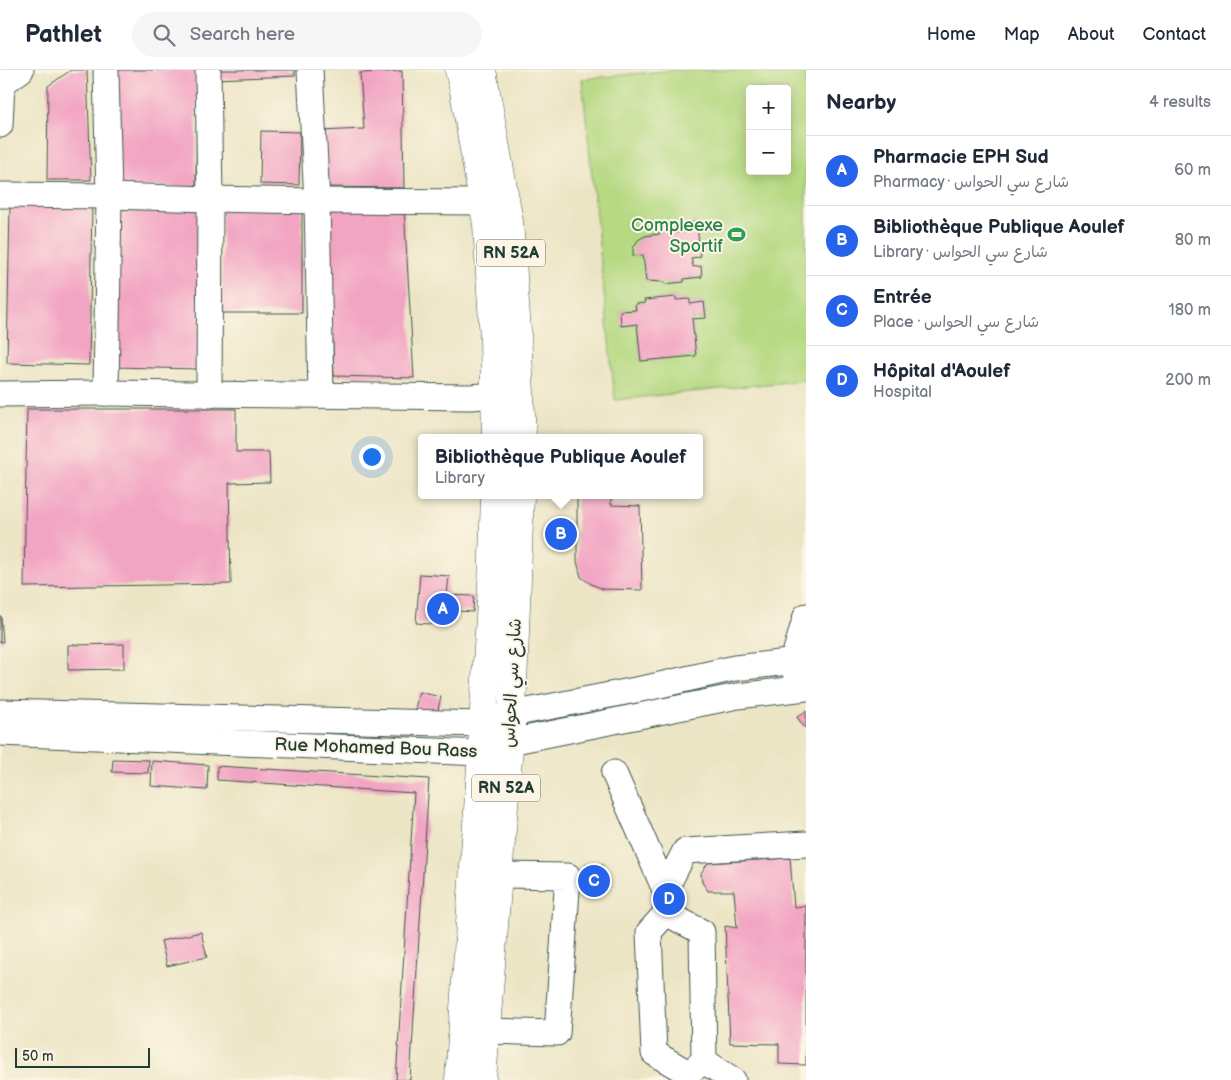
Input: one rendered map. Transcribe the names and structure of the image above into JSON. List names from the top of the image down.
{
  "streets": {
    "main road": ["RN 52A", "شارع سي الحواس"],
    "street": ["Rue Mohamed Bou Rass"]
  },
  "crossings": [
    ["شارع سي الحواس", "Rue Mohamed Bou Rass"]
  ],
  "places": {
    "sports": ["Compleexe Sportif"]
  },
  "scale_bar": "50 m",
  "page": {
    "header": "Pathlet",
    "search": "Search here",
    "nav": [
      "Home",
      "Map",
      "About",
      "Contact"
    ],
    "heading": ["Nearby", "4 results"],
    "map_buttons": ["+", "−"],
    "list": [
      {
        "mark": "A",
        "name": "Pharmacie EPH Sud",
        "note": "Pharmacy · شارع سي الحواس",
        "value": "60 m"
      },
      {
        "mark": "B",
        "name": "Bibliothèque Publique Aoulef",
        "note": "Library · شارع سي الحواس",
        "value": "80 m"
      },
      {
        "mark": "C",
        "name": "Entrée",
        "note": "Place · شارع سي الحواس",
        "value": "180 m"
      },
      {
        "mark": "D",
        "name": "Hôpital d'Aoulef",
        "note": "Hospital",
        "value": "200 m"
      }
    ],
    "popup": ["Bibliothèque Publique Aoulef", "Library"],
    "pins": [
      "B",
      "A",
      "C",
      "D"
    ],
    "scale": "50 m"
  }
}
